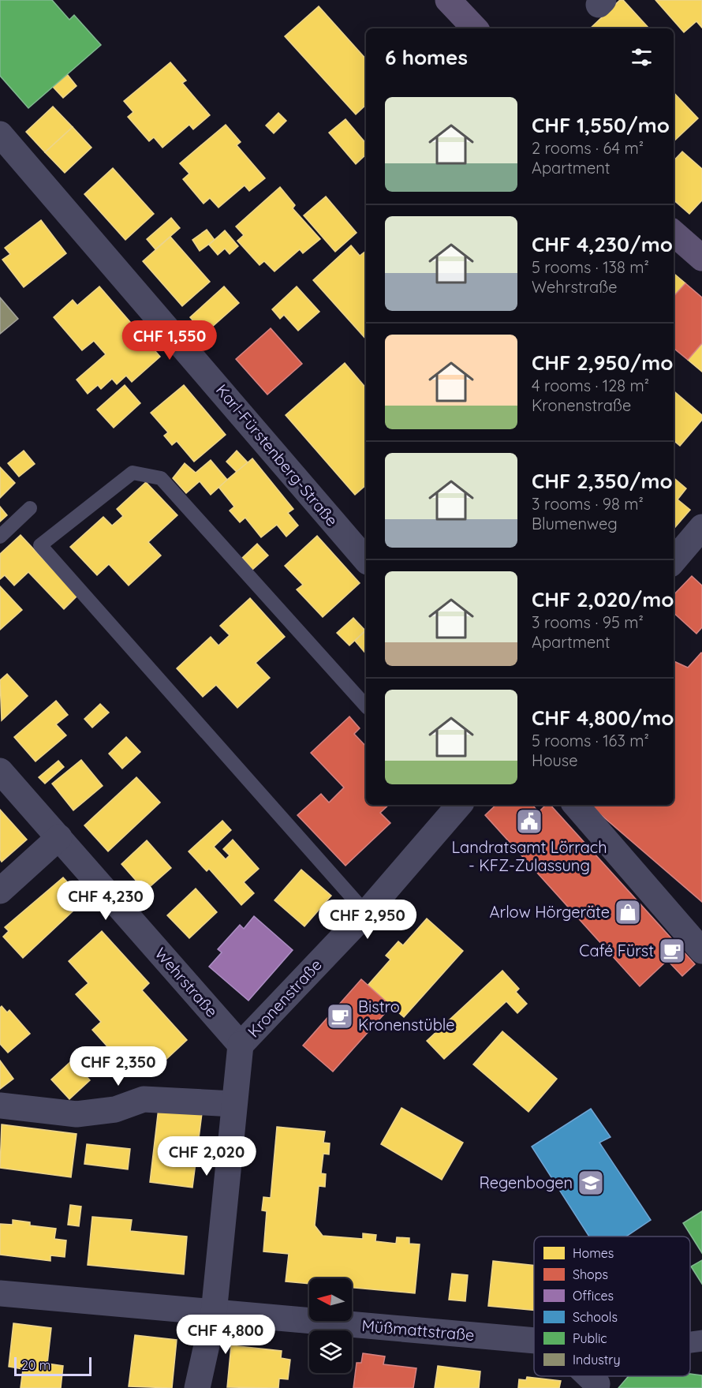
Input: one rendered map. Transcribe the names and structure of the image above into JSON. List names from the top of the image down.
{
  "streets": {
    "street": [
      "Karl-Fürstenberg-Straße",
      "Wehrstraße",
      "Kronenstraße",
      "Müßmattstraße"
    ]
  },
  "crossings": [
    ["Wehrstraße", "Kronenstraße"]
  ],
  "places": {
    "public building": ["Landratsamt Lörrach - KFZ-Zulassung"],
    "shop": ["Arlow Hörgeräte"],
    "cafe": ["Café Fürst", "Bistro Kronenstüble"],
    "school or university": ["Regenbogen"]
  },
  "legend": [
    "Homes",
    "Shops",
    "Offices",
    "Schools",
    "Public",
    "Industry"
  ],
  "scale_bar": "20 m",
  "north": "left",
  "page": {
    "heading": "6 homes",
    "list": [
      {
        "name": "CHF 1,550/mo",
        "note": "2 rooms · 64 m² · Apartment"
      },
      {
        "name": "CHF 4,230/mo",
        "note": "5 rooms · 138 m² · Wehrstraße"
      },
      {
        "name": "CHF 2,950/mo",
        "note": "4 rooms · 128 m² · Kronenstraße"
      },
      {
        "name": "CHF 2,350/mo",
        "note": "3 rooms · 98 m² · Blumenweg"
      },
      {
        "name": "CHF 2,020/mo",
        "note": "3 rooms · 95 m² · Apartment"
      },
      {
        "name": "CHF 4,800/mo",
        "note": "5 rooms · 163 m² · House"
      }
    ],
    "price": [
      "CHF 1,550",
      "CHF 4,230",
      "CHF 2,950",
      "CHF 2,350",
      "CHF 2,020",
      "CHF 4,800"
    ],
    "scale": "20 m"
  }
}
